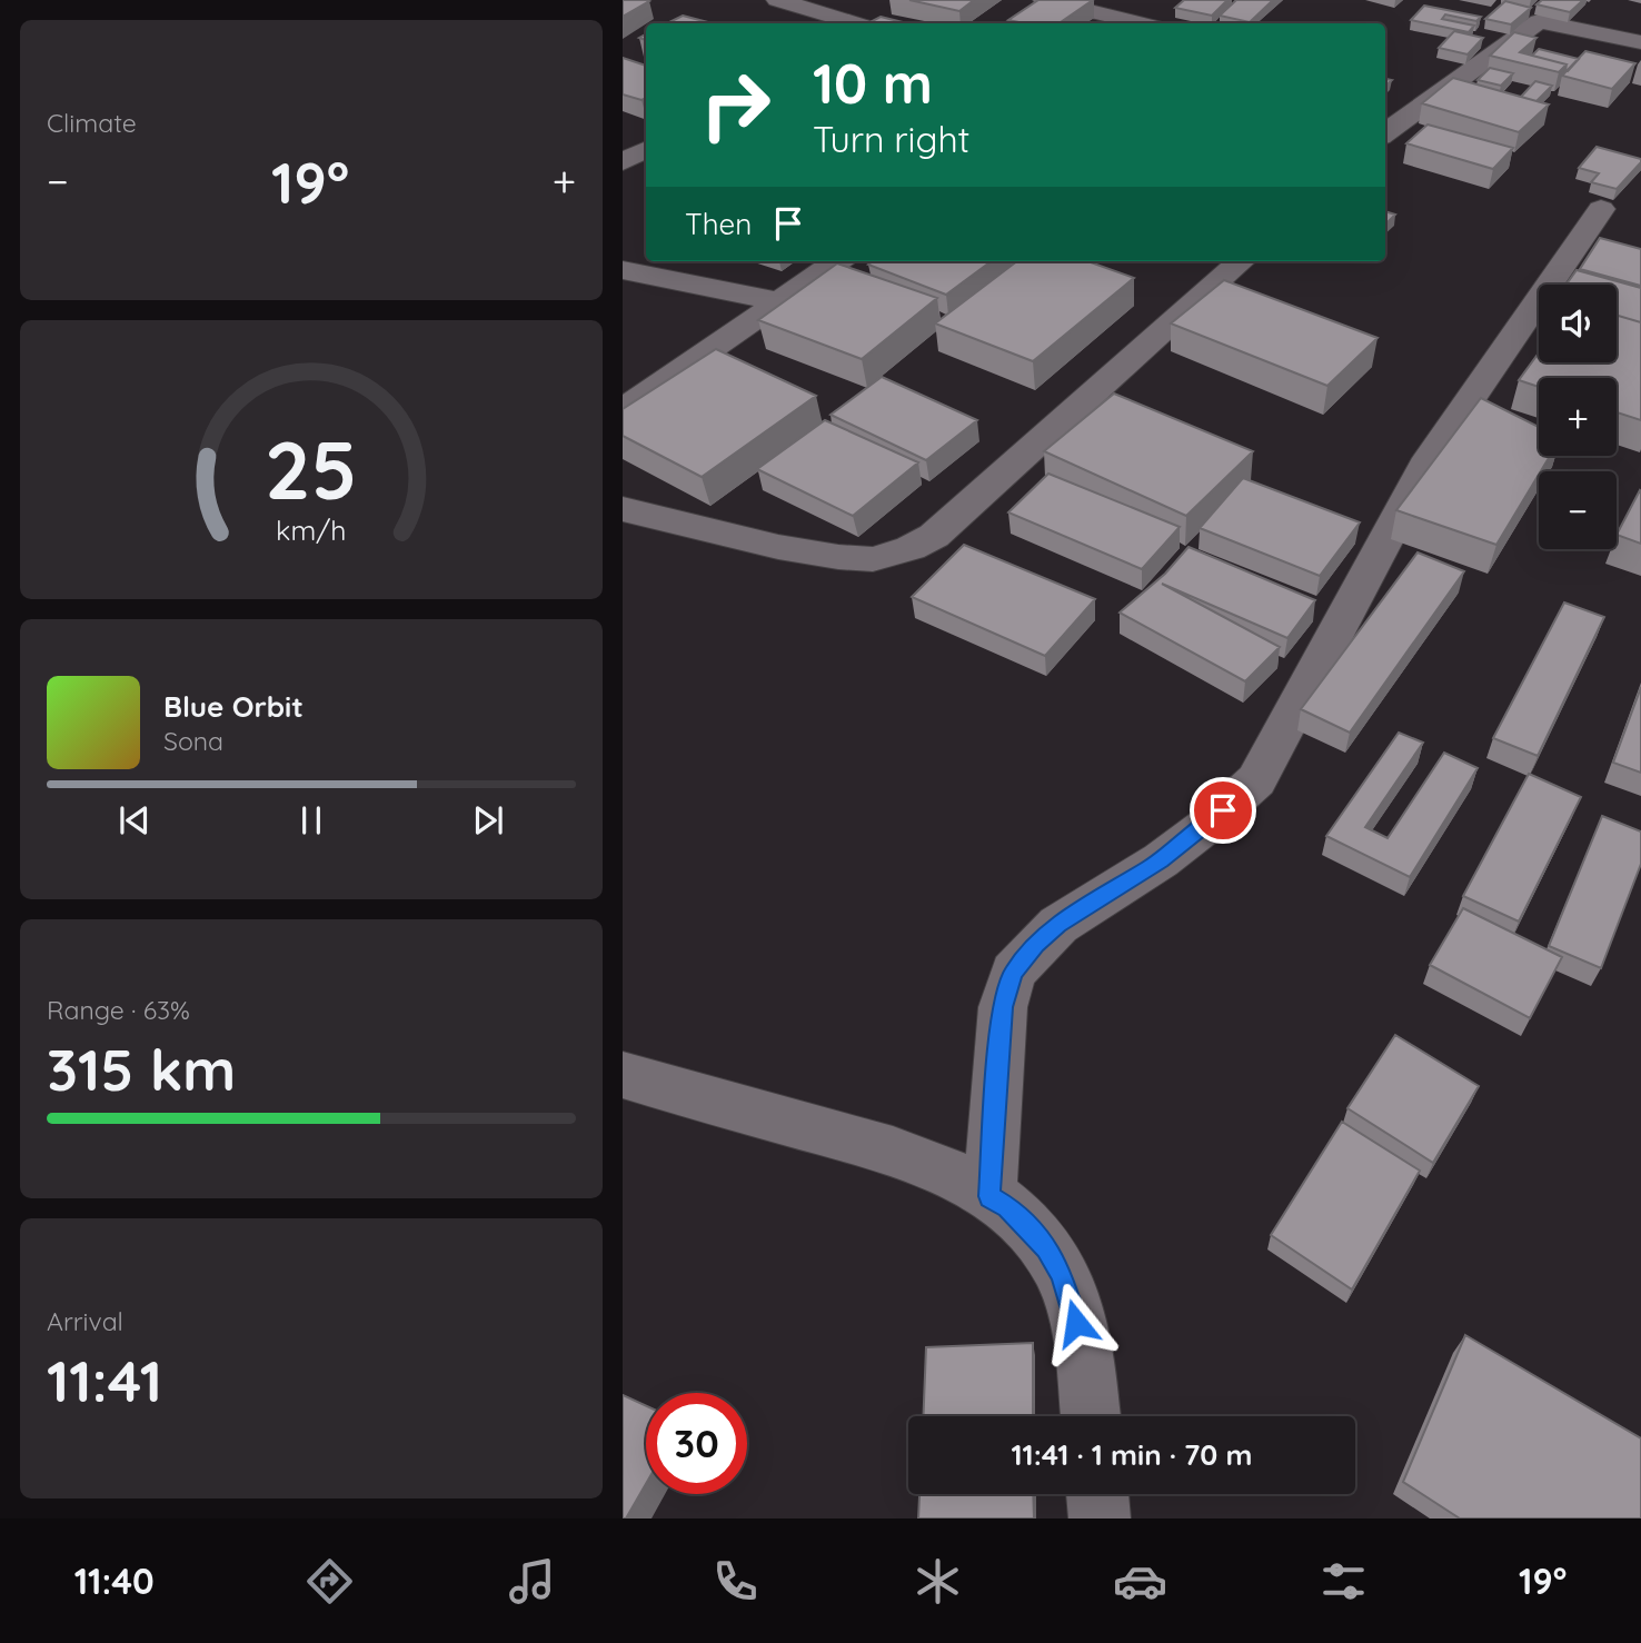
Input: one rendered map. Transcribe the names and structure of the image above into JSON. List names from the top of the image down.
{
  "page": {
    "tile": [
      "Climate",
      ["Range · 63%", "315 km"],
      ["Arrival", "11:41"]
    ],
    "turn": ["10 m", "Turn right"],
    "heat": ["−", "19°", "+"],
    "then": "Then",
    "map_buttons": ["+", "−"],
    "song": ["Blue Orbit", "Sona"],
    "limit": "30",
    "trip": "11:41 · 1 min · 70 m",
    "tabs": ["11:40", "19°"],
    "gauge": ["25", "km/h"]
  }
}
